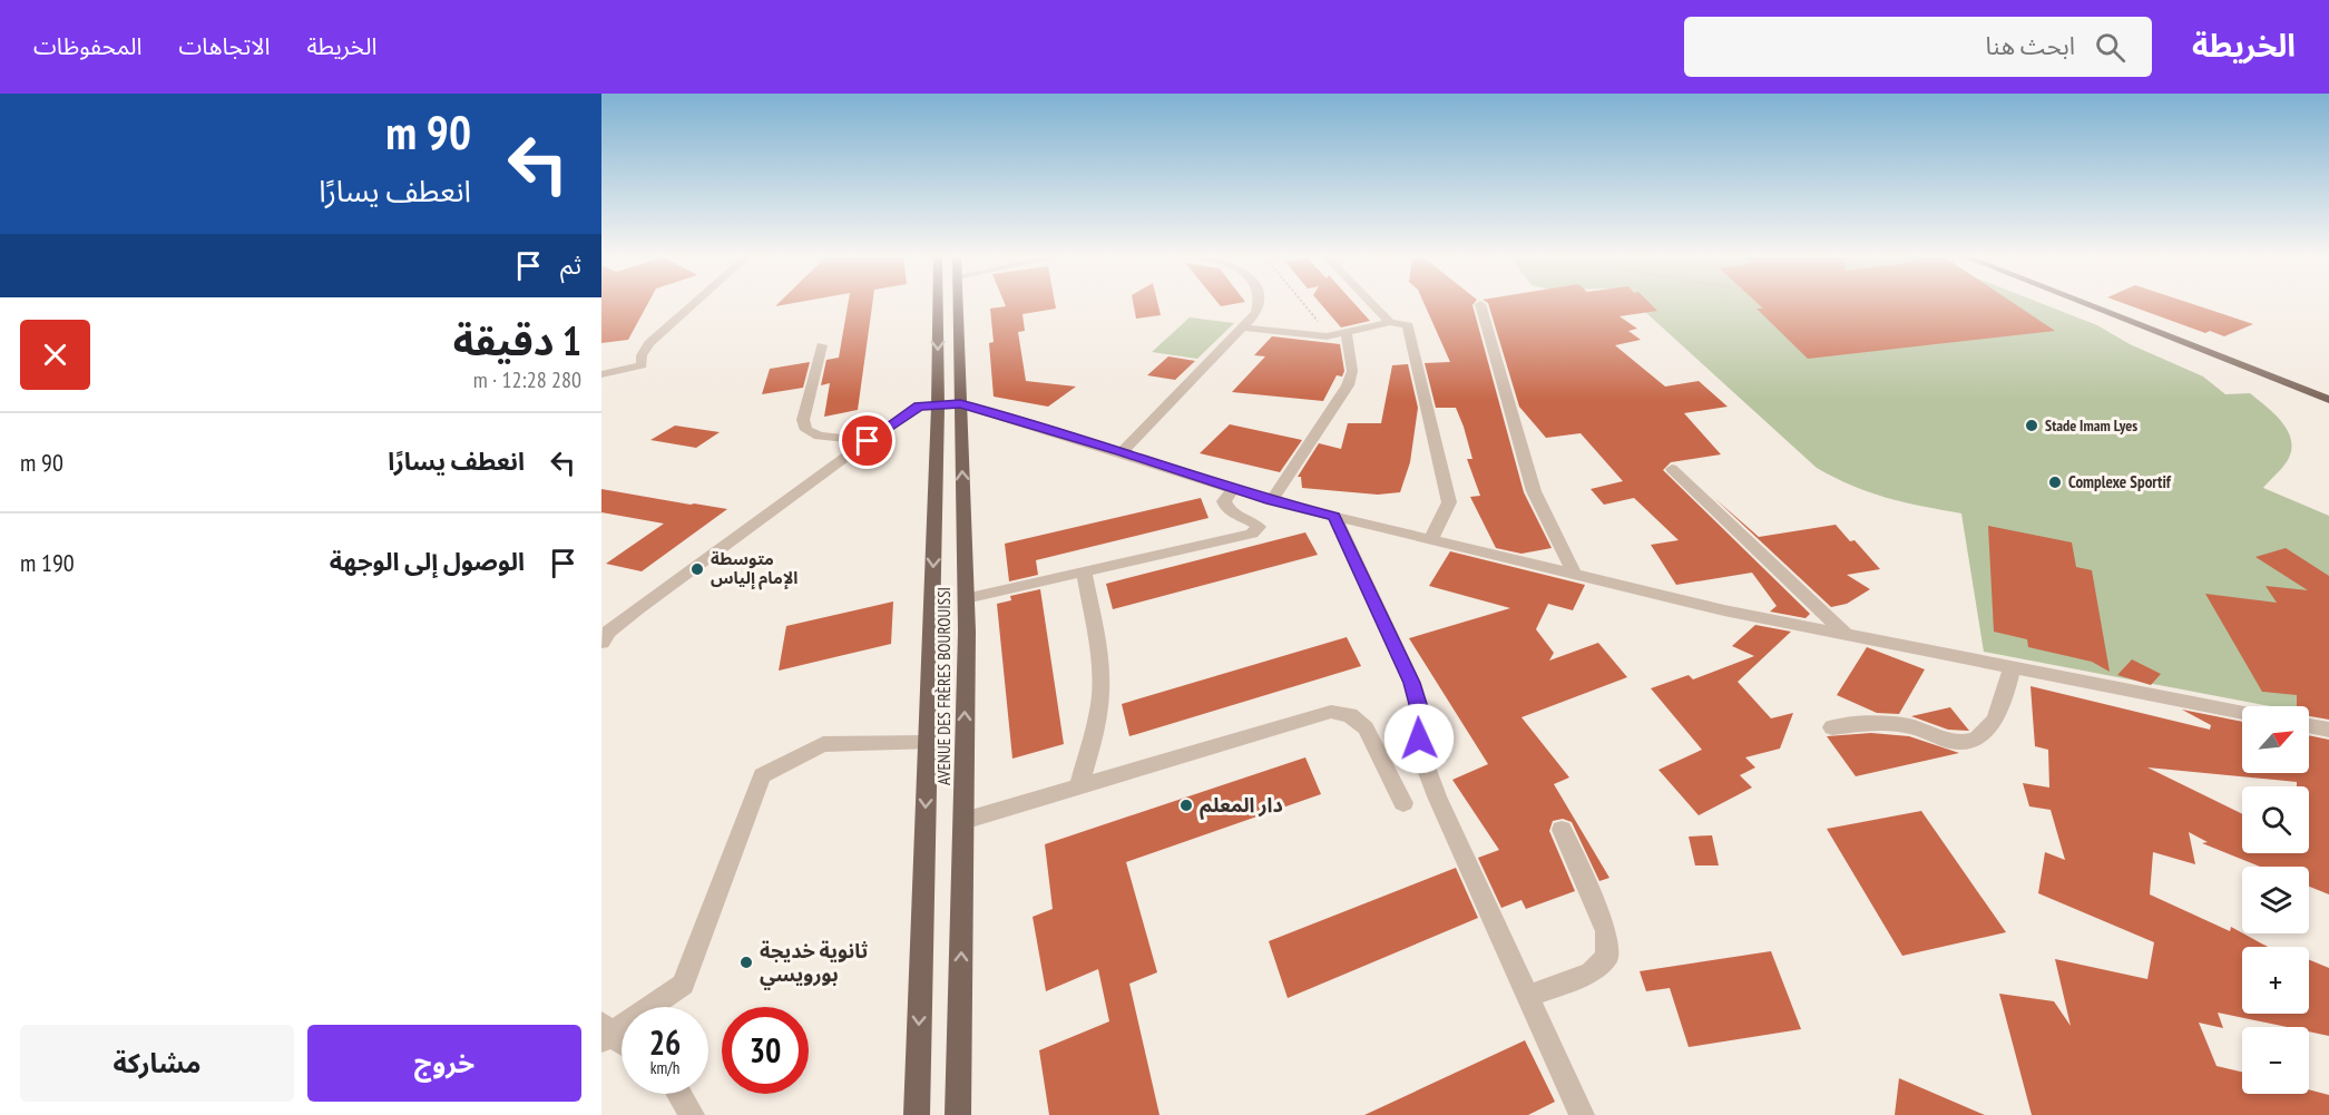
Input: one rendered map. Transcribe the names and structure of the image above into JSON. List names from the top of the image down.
{
  "streets": {
    "main road": ["AVENUE DES FRÈRES BOUROUISSI"]
  },
  "places": [
    "Stade Imam Lyes",
    "Complexe Sportif",
    "متوسطة الإمام إلياس",
    "دار المعلم",
    "ثانوية خديجة بورويسي"
  ],
  "north": "top right",
  "page": {
    "header": "الخريطة",
    "search": "ابحث هنا",
    "nav": ["الخريطة", "الاتجاهات", "المحفوظات"],
    "turn": ["90 m", "انعطف يسارًا"],
    "then": "ثم",
    "heading": ["1 دقيقة", "280 m · 12:28"],
    "list": [
      {
        "name": "انعطف يسارًا",
        "value": "90 m"
      },
      {
        "name": "الوصول إلى الوجهة",
        "value": "190 m"
      }
    ],
    "map_buttons": ["+", "−"],
    "speed": "26 km/h",
    "limit": "30",
    "buttons": ["خروج", "مشاركة"]
  }
}
